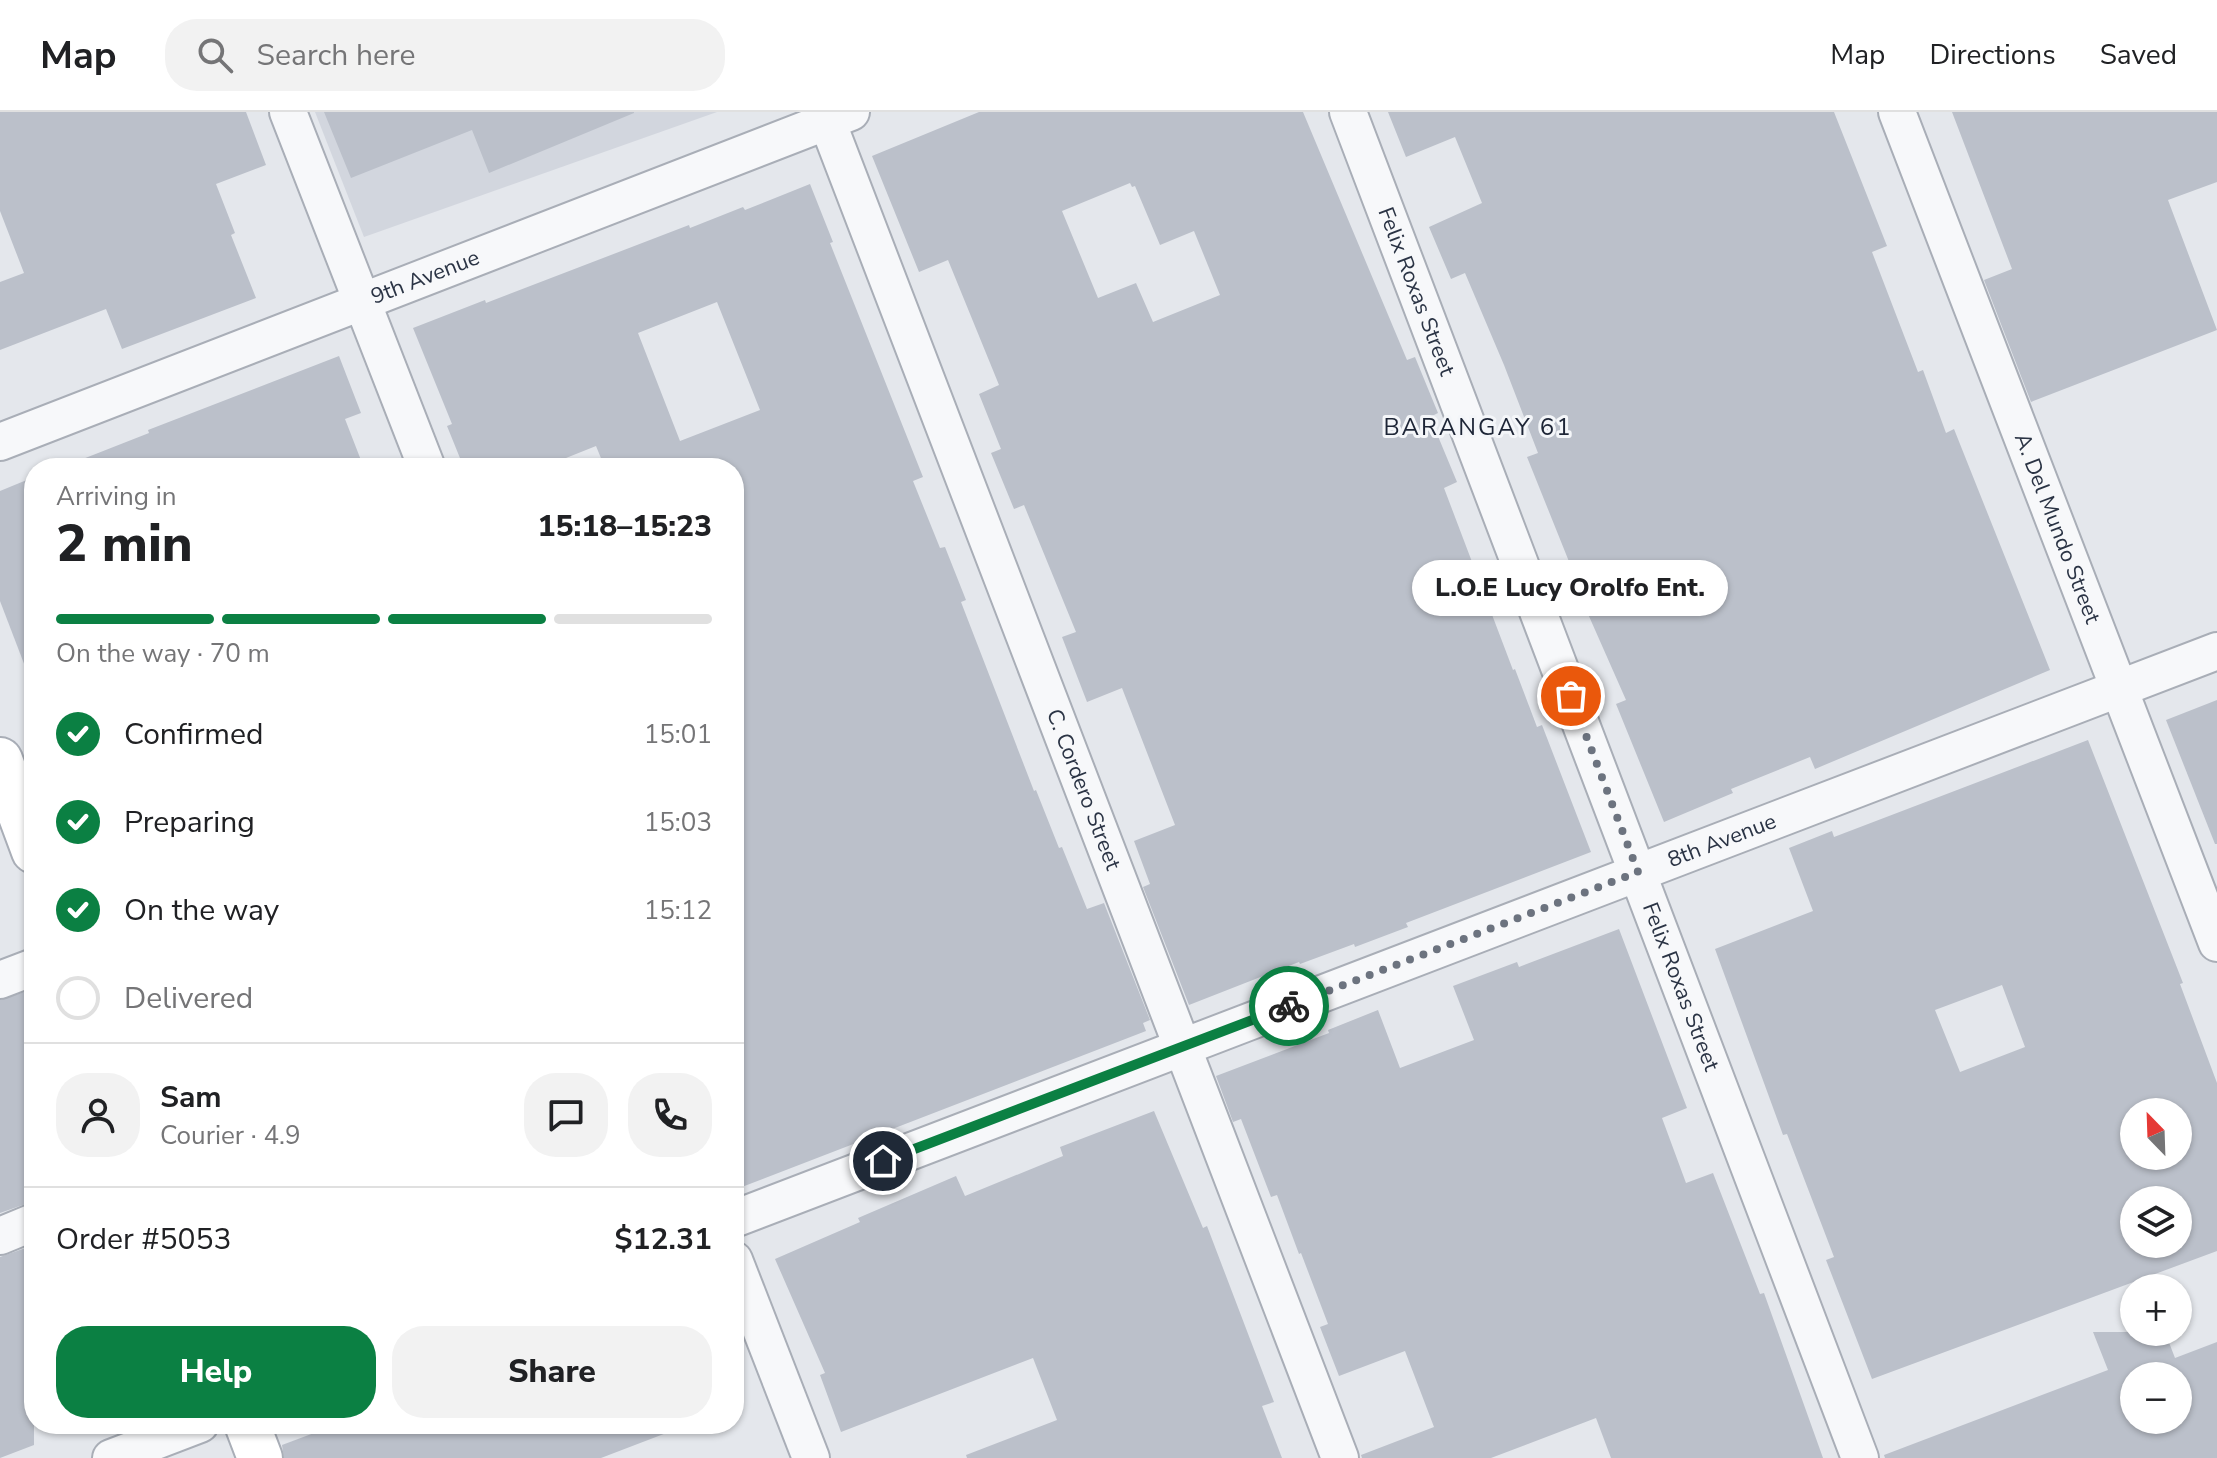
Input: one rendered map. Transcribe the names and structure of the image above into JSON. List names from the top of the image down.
{
  "streets": {
    "street": [
      "9th Avenue",
      "Felix Roxas Street",
      "A. Del Mundo Street",
      "C. Cordero Street",
      "8th Avenue"
    ]
  },
  "crossings": [
    ["9th Avenue", "C. Cordero Street"],
    ["Felix Roxas Street", "8th Avenue"],
    ["A. Del Mundo Street", "8th Avenue"],
    ["C. Cordero Street", "8th Avenue"]
  ],
  "districts": ["BARANGAY 61"],
  "places": ["L.O.E Lucy Orolfo Ent."],
  "north": "top left",
  "page": {
    "header": "Map",
    "search": "Search here",
    "nav": ["Map", "Directions", "Saved"],
    "heading": ["2 min", "Arriving in", "15:18–15:23"],
    "panel": [
      "Sam",
      "Courier · 4.9",
      "Order #5053",
      "$12.31"
    ],
    "bubble": "L.O.E Lucy Orolfo Ent.",
    "bar": "On the way · 70 m",
    "list": [
      ["Confirmed", "15:01"],
      ["Preparing", "15:03"],
      ["On the way", "15:12"],
      "Delivered"
    ],
    "map_buttons": ["+", "−"],
    "buttons": ["Help", "Share"]
  }
}
